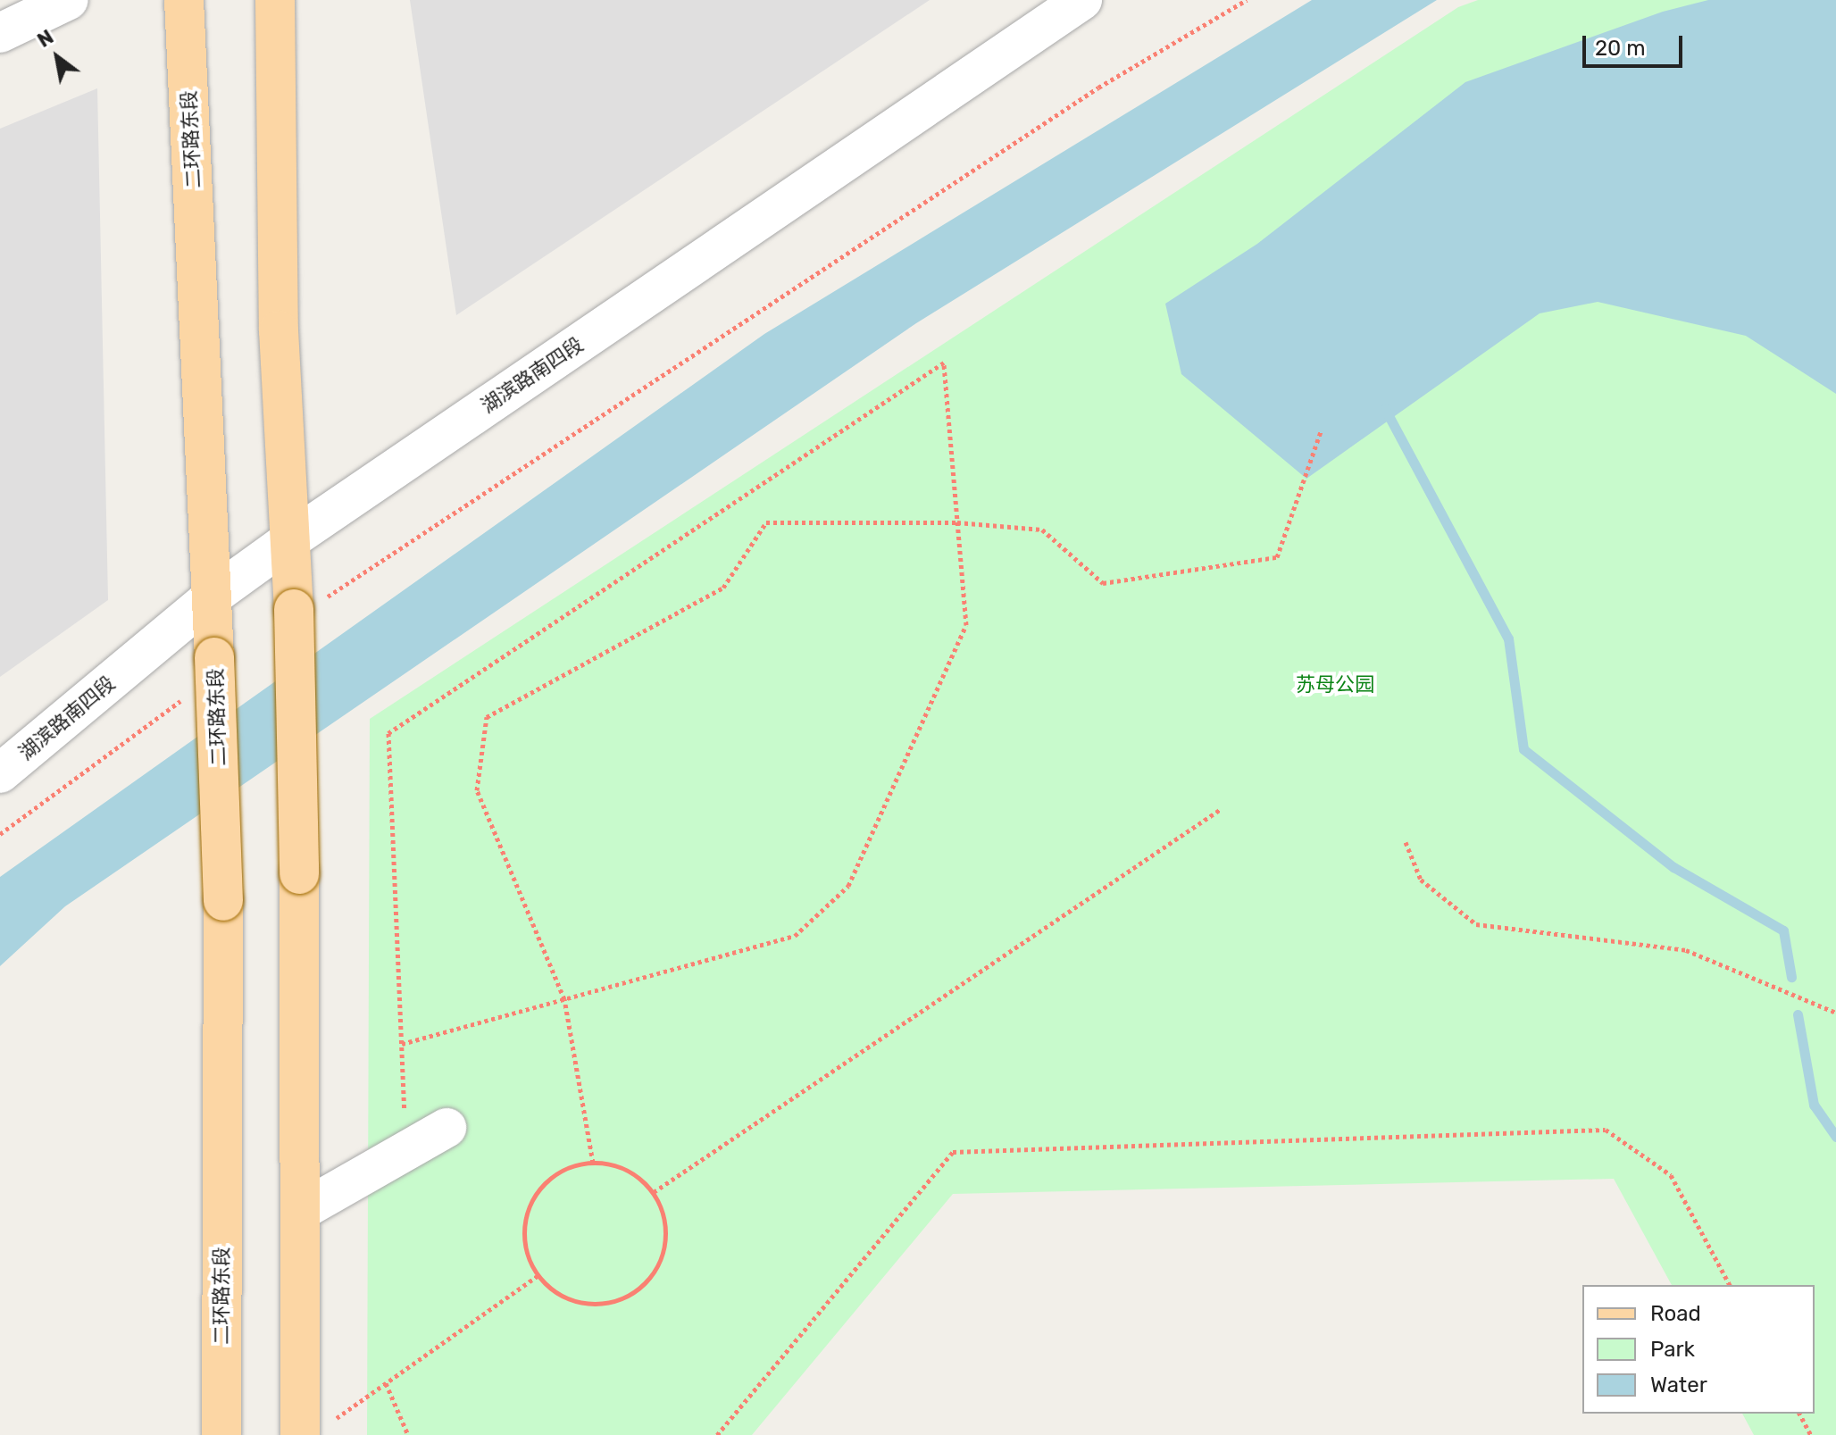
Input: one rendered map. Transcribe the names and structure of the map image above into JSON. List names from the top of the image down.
{
  "streets": {
    "main road": ["二环路东段"],
    "street": ["湖滨路南四段"]
  },
  "crossings": [
    ["二环路东段", "湖滨路南四段"]
  ],
  "parks": ["苏母公园"],
  "legend": ["Road", "Park", "Water"],
  "scale_bar": "20 m",
  "north": "top left"
}
